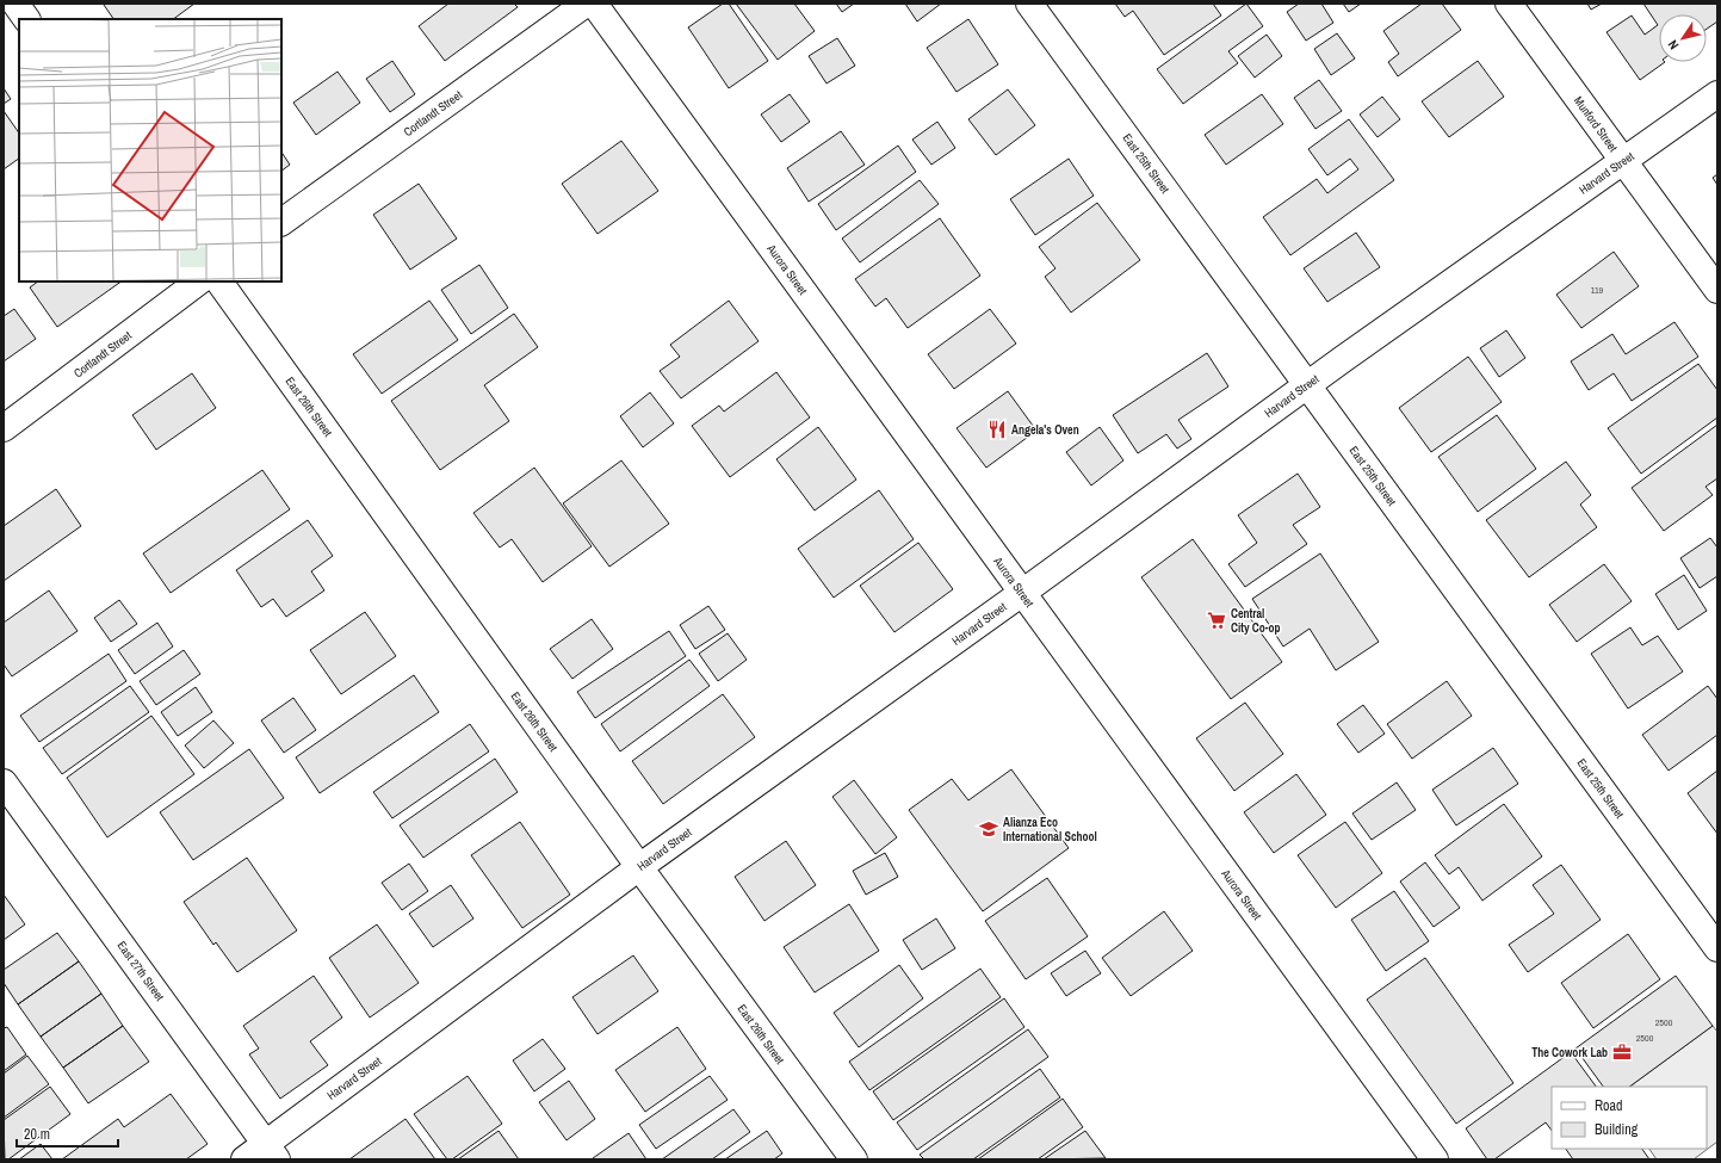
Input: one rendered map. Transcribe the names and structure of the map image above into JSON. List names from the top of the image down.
{
  "streets": {
    "street": [
      "Cortlandt Street",
      "Munford Street",
      "East 25th Street",
      "Harvard Street",
      "Aurora Street",
      "East 26th Street",
      "East 27th Street"
    ]
  },
  "crossings": [
    ["Munford Street", "Harvard Street"],
    ["East 25th Street", "Harvard Street"],
    ["Harvard Street", "Aurora Street"],
    ["Harvard Street", "East 26th Street"],
    ["Harvard Street", "East 27th Street"]
  ],
  "places": {
    "restaurant": ["Angela's Oven"],
    "supermarket": ["Central City Co-op"],
    "school or university": ["Alianza Eco International School"],
    "office": ["The Cowork Lab"]
  },
  "house_numbers": ["119", "2500", "2500"],
  "legend": ["Road", "Building"],
  "scale_bar": "20 m",
  "north": "bottom left"
}
